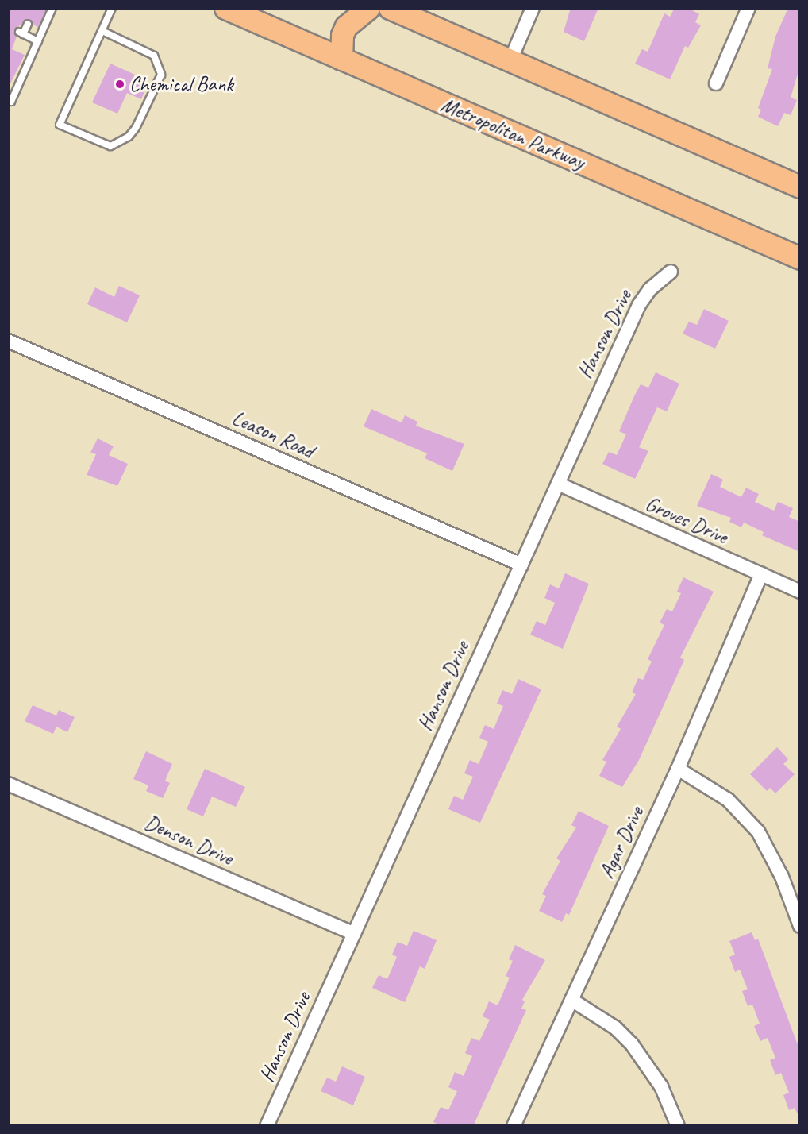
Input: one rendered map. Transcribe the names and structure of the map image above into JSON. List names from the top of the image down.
{
  "streets": {
    "main road": ["Metropolitan Parkway"],
    "street": [
      "Hanson Drive",
      "Leason Road",
      "Groves Drive",
      "Denson Drive",
      "Agar Drive"
    ]
  },
  "crossings": [
    ["Hanson Drive", "Leason Road"],
    ["Hanson Drive", "Groves Drive"],
    ["Hanson Drive", "Denson Drive"],
    ["Groves Drive", "Agar Drive"]
  ],
  "places": ["Chemical Bank"]
}
